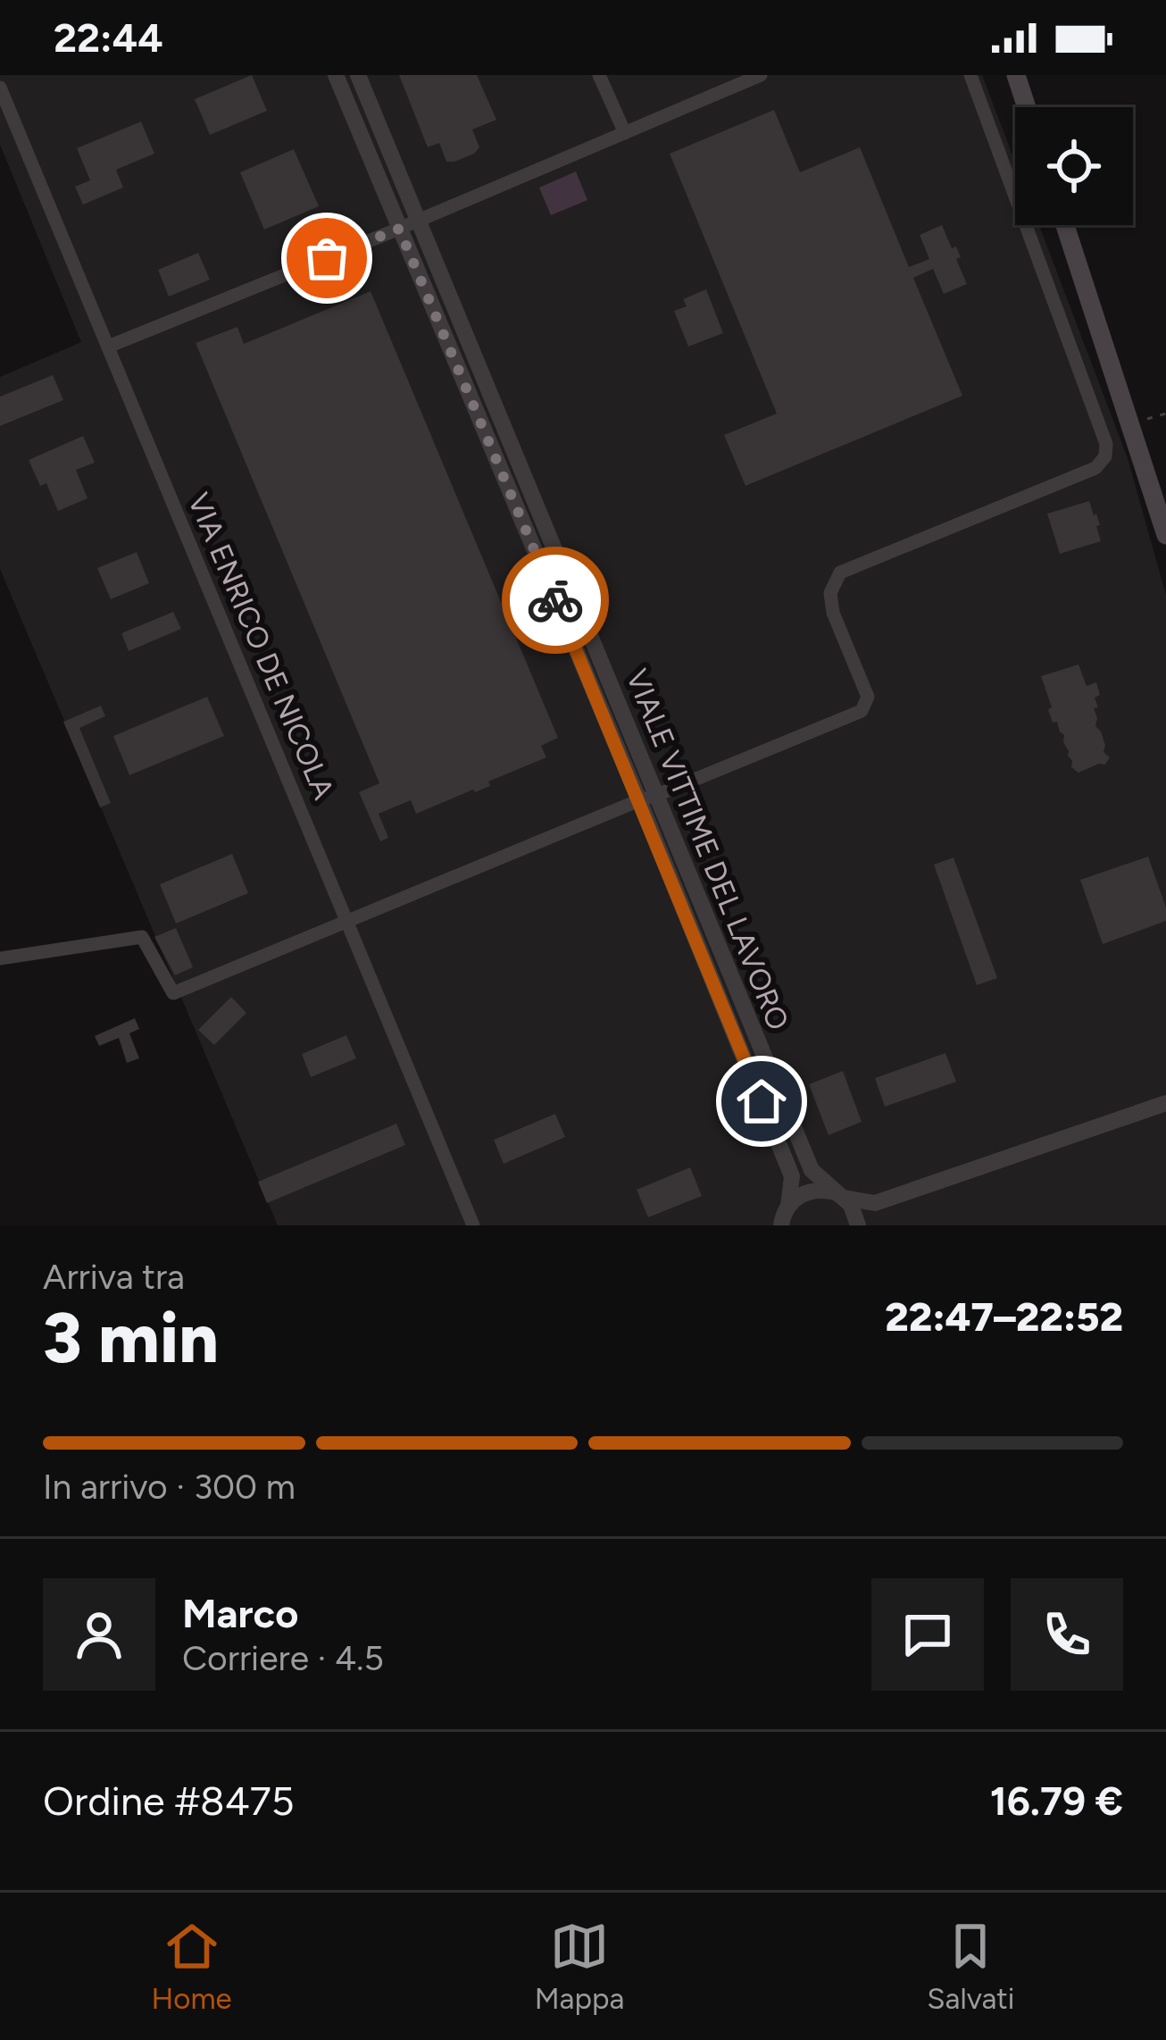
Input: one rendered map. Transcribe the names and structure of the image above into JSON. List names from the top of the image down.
{
  "streets": {
    "street": ["VIA ENRICO DE NICOLA", "VIALE VITTIME DEL LAVORO"]
  },
  "page": {
    "status": "22:44",
    "heading": ["3 min", "Arriva tra", "22:47–22:52"],
    "panel": [
      "Marco",
      "Corriere · 4.5",
      "Ordine #8475",
      "16.79 €"
    ],
    "bar": "In arrivo · 300 m",
    "tabs": ["Home", "Mappa", "Salvati"]
  }
}
